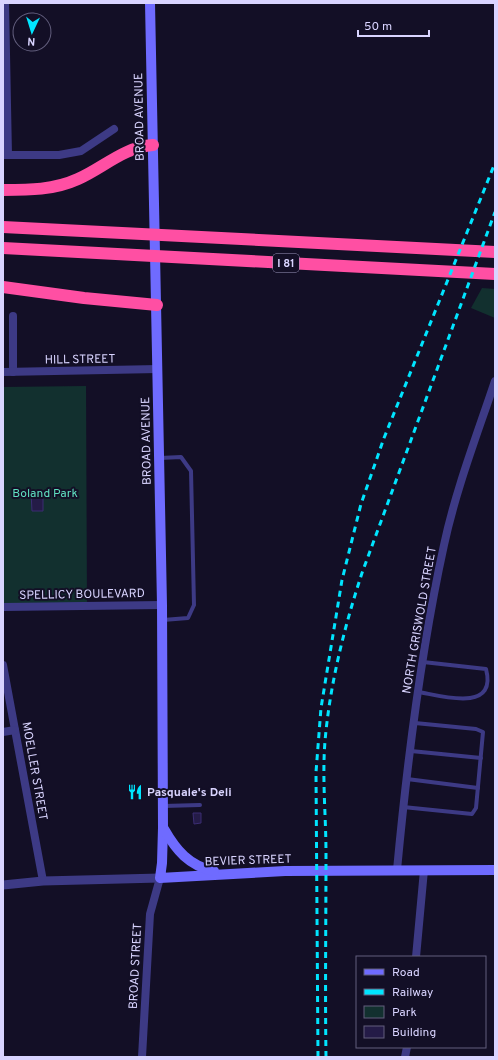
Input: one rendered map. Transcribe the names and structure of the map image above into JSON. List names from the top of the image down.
{
  "streets": {
    "highway": ["I 81"],
    "main road": ["BROAD AVENUE", "BEVIER STREET"],
    "street": [
      "HILL STREET",
      "SPELLICY BOULEVARD",
      "NORTH GRISWOLD STREET",
      "MOELLER STREET",
      "BROAD STREET"
    ]
  },
  "crossings": [
    ["BROAD AVENUE", "HILL STREET"],
    ["BROAD AVENUE", "SPELLICY BOULEVARD"],
    ["BROAD AVENUE", "BEVIER STREET"],
    ["BROAD AVENUE", "BROAD STREET"],
    ["NORTH GRISWOLD STREET", "BEVIER STREET"],
    ["MOELLER STREET", "BEVIER STREET"],
    ["BEVIER STREET", "BROAD STREET"]
  ],
  "parks": ["Boland Park"],
  "places": {
    "restaurant": ["Pasquale's Deli"]
  },
  "legend": [
    "Road",
    "Railway",
    "Park",
    "Building"
  ],
  "scale_bar": "50 m",
  "north": "bottom"
}
